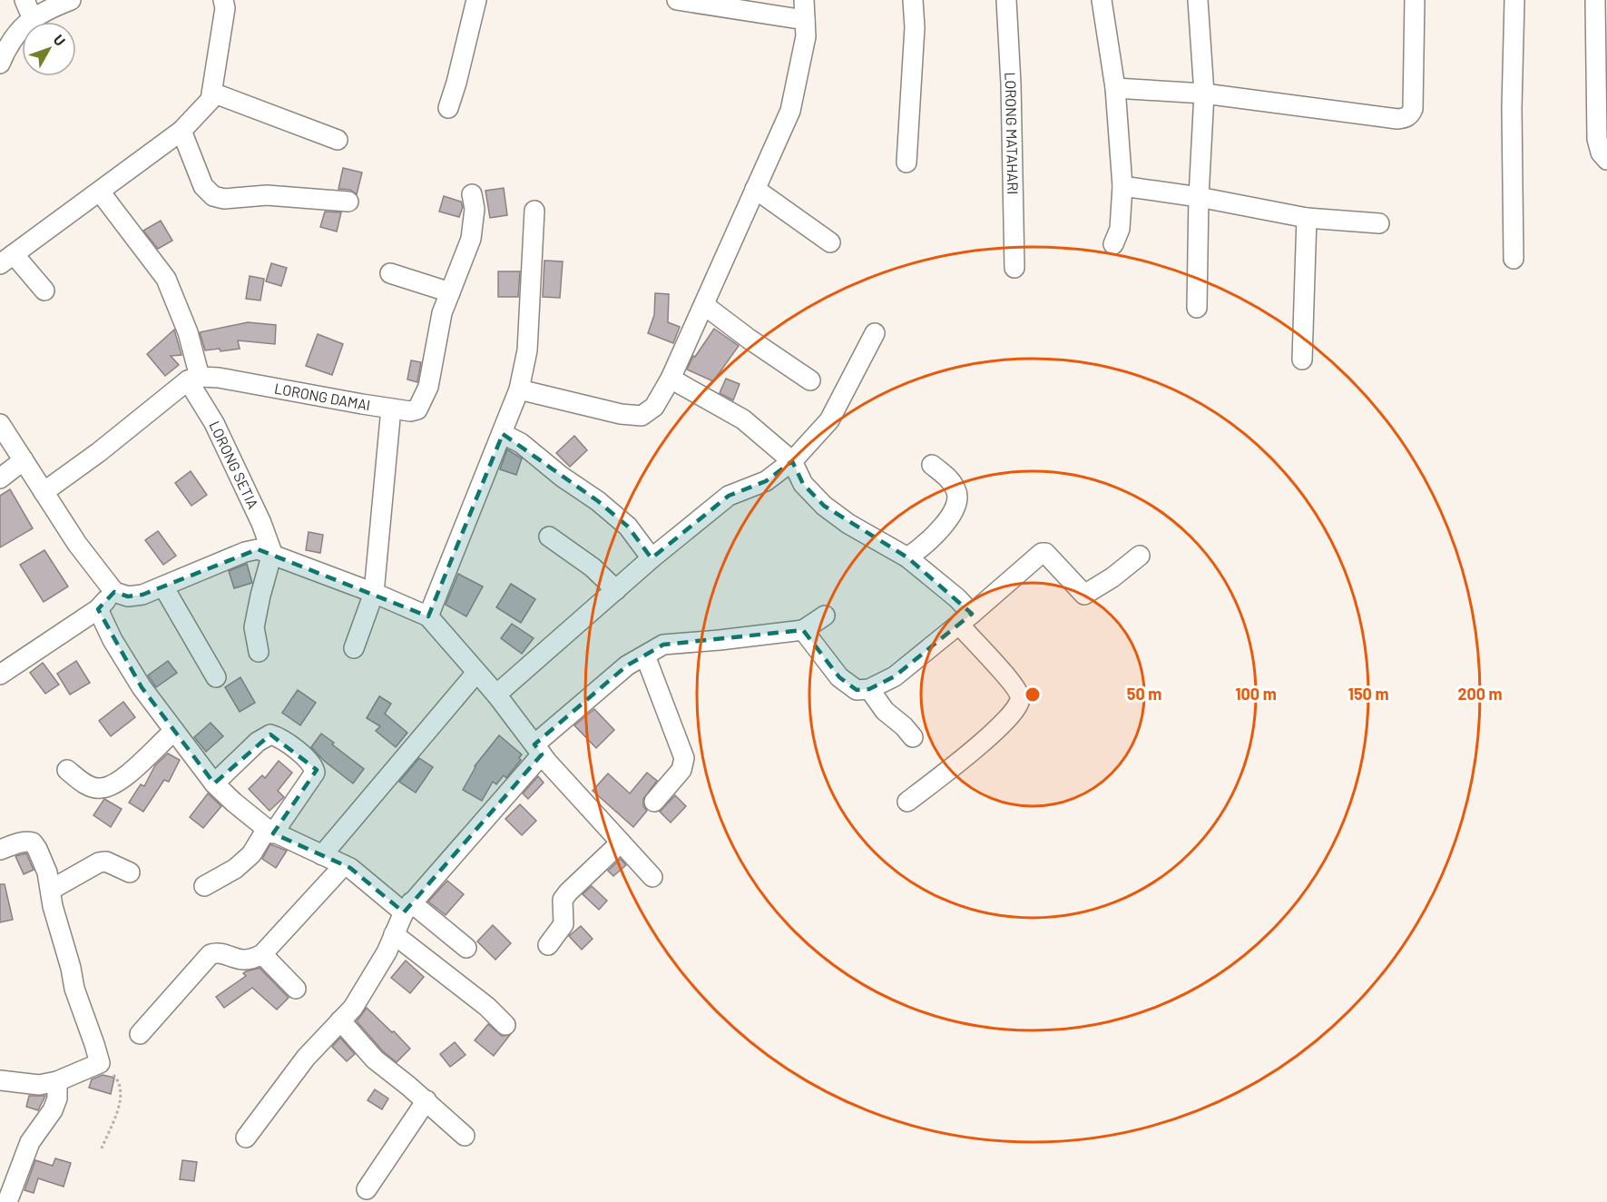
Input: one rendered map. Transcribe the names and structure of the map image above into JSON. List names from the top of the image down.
{
  "streets": {
    "street": ["LORONG MATAHARI", "LORONG DAMAI", "LORONG SETIA"]
  },
  "crossings": [
    ["LORONG DAMAI", "LORONG SETIA"]
  ],
  "north": "top right",
  "rings": [
    "50 m",
    "100 m",
    "150 m",
    "200 m"
  ]
}
